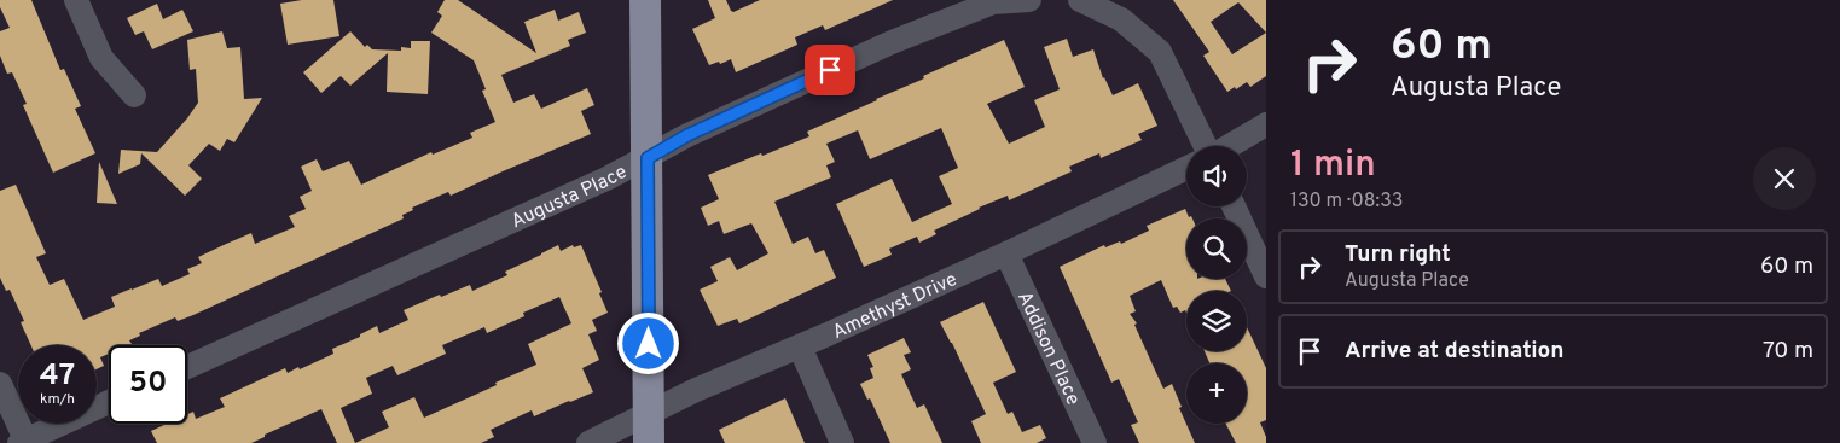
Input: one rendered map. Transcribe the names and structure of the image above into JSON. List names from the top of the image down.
{
  "streets": {
    "street": ["Augusta Place", "Amethyst Drive", "Addison Place"]
  },
  "crossings": [
    ["Amethyst Drive", "Addison Place"]
  ],
  "page": {
    "turn": ["60 m", "Augusta Place"],
    "heading": ["1 min", "130 m · 08:33"],
    "map_buttons": "+",
    "list": [
      {
        "name": "Turn right",
        "note": "Augusta Place",
        "value": "60 m"
      },
      {
        "name": "Arrive at destination",
        "value": "70 m"
      }
    ],
    "speed": "47 km/h",
    "limit": "50"
  }
}
